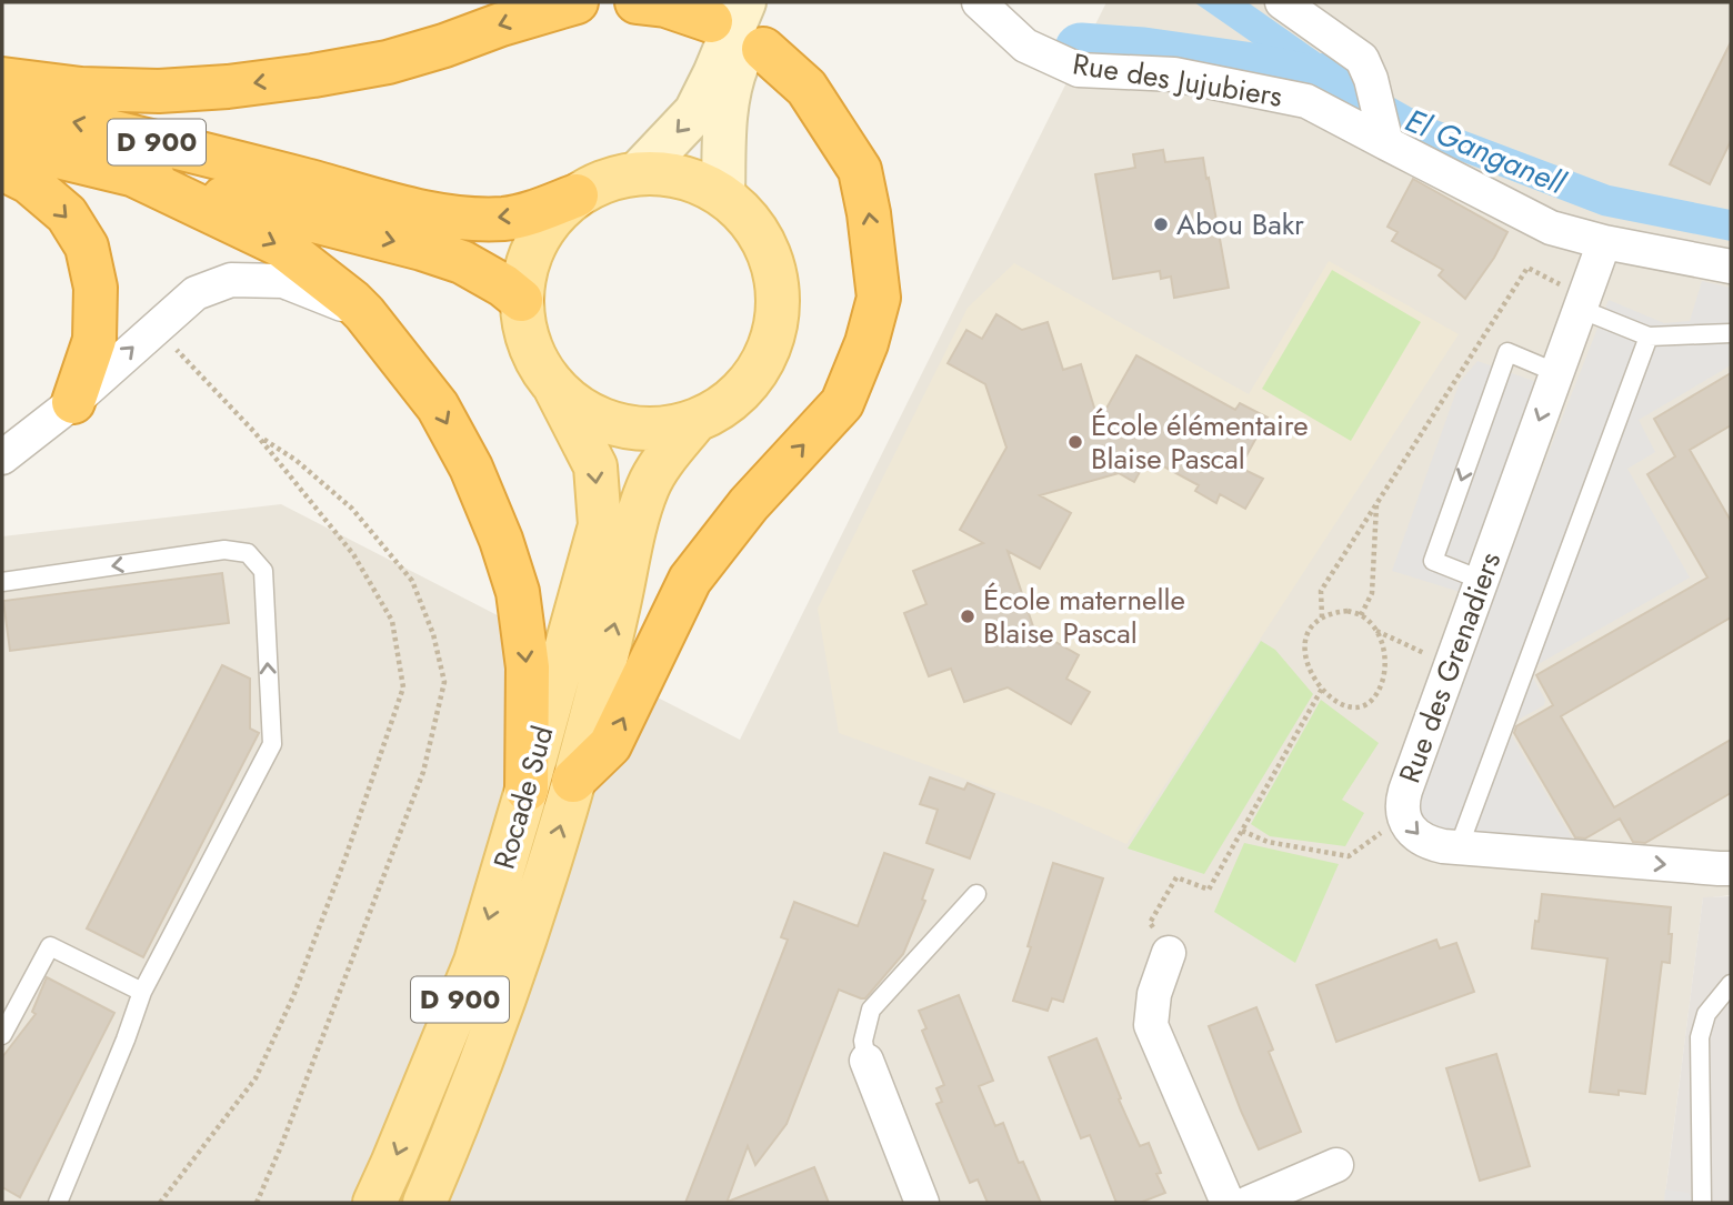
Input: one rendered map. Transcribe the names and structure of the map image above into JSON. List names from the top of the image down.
{
  "streets": {
    "highway": ["D 900"],
    "main road": ["Rocade Sud"],
    "street": ["Rue des Jujubiers", "Rue des Grenadiers"]
  },
  "crossings": [
    ["Rue des Jujubiers", "Rue des Grenadiers"],
    ["D 900", "Rocade Sud"]
  ],
  "water": ["El Ganganell"],
  "places": ["Abou Bakr", "École élémentaire Blaise Pascal", "École maternelle Blaise Pascal"]
}
